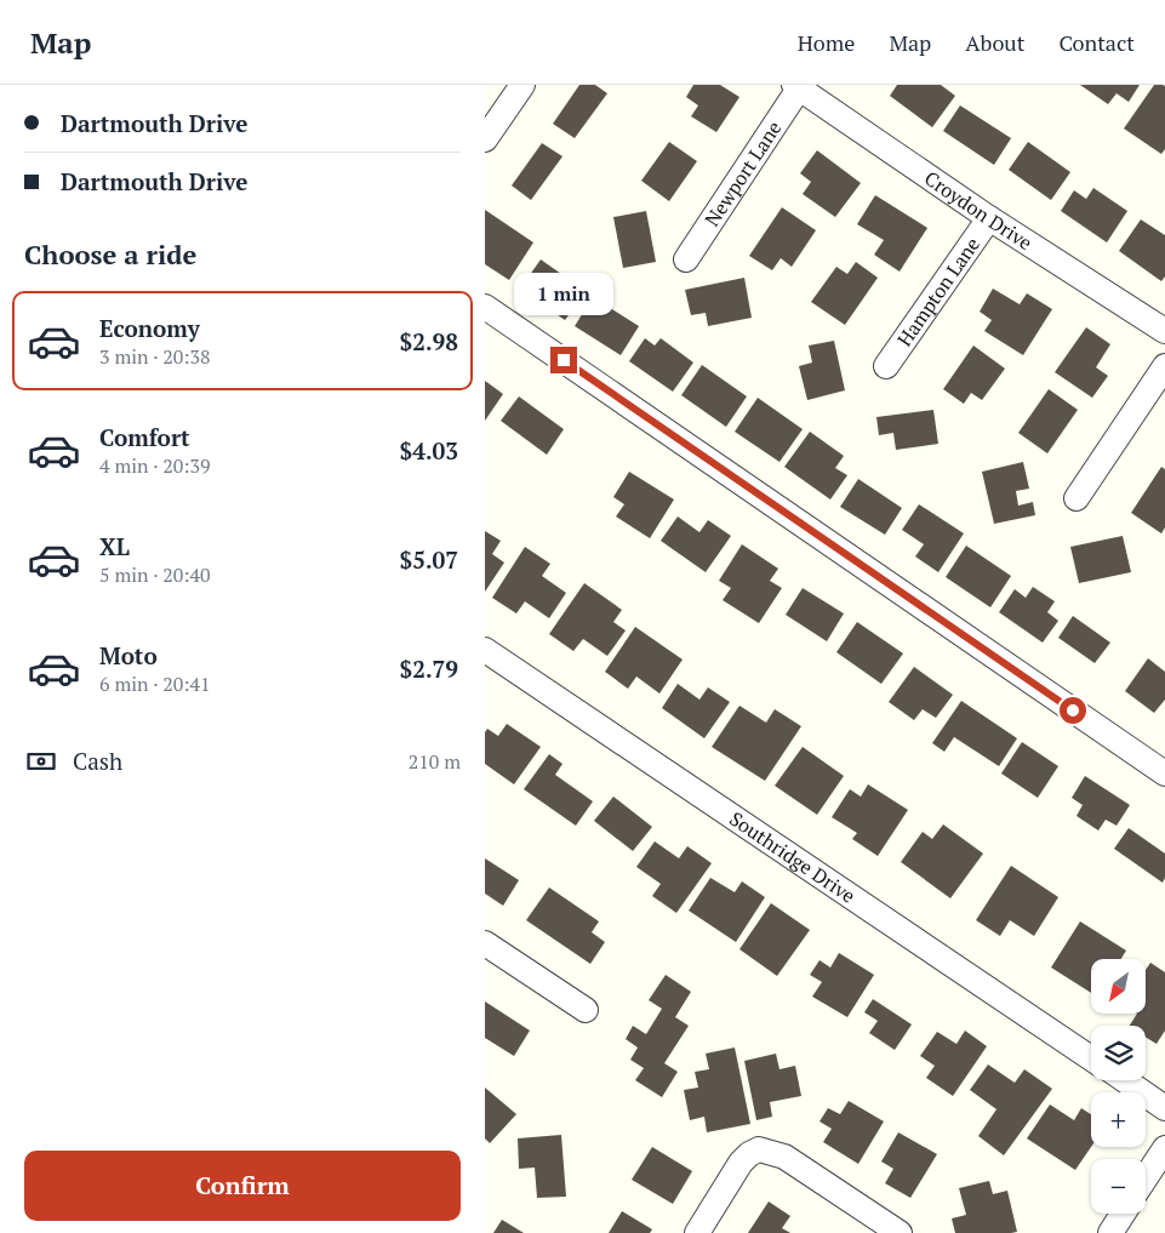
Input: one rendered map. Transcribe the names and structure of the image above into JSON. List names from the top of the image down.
{
  "streets": {
    "street": [
      "Newport Lane",
      "Croydon Drive",
      "Hampton Lane",
      "Southridge Drive"
    ]
  },
  "crossings": [
    ["Newport Lane", "Croydon Drive"],
    ["Croydon Drive", "Hampton Lane"]
  ],
  "north": "bottom left",
  "page": {
    "header": "Map",
    "nav": [
      "Home",
      "Map",
      "About",
      "Contact"
    ],
    "banner": ["Dartmouth Drive", "Dartmouth Drive"],
    "heading": "Choose a ride",
    "bubble": "1 min",
    "list": [
      {
        "name": "Economy",
        "note": "3 min · 20:38",
        "value": "$2.98"
      },
      {
        "name": "Comfort",
        "note": "4 min · 20:39",
        "value": "$4.03"
      },
      {
        "name": "XL",
        "note": "5 min · 20:40",
        "value": "$5.07"
      },
      {
        "name": "Moto",
        "note": "6 min · 20:41",
        "value": "$2.79"
      }
    ],
    "pay": ["Cash", "210 m"],
    "map_buttons": ["+", "−"],
    "buttons": "Confirm"
  }
}
